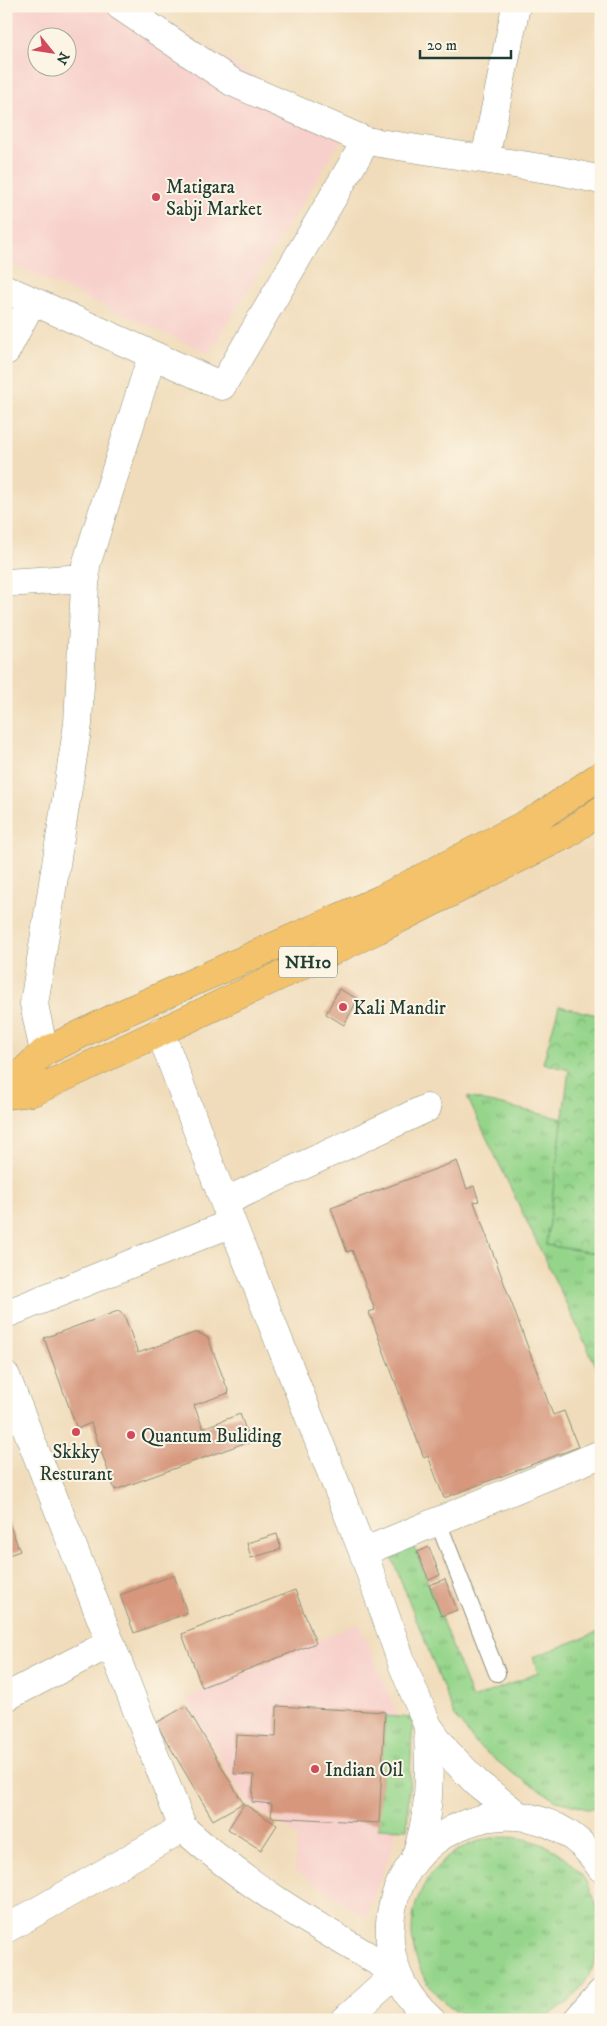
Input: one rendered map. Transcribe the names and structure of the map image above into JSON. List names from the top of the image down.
{
  "streets": {
    "highway": ["NH10"]
  },
  "places": [
    "Matigara Sabji Market",
    "Kali Mandir",
    "Skkky Resturant",
    "Quantum Buliding",
    "Indian Oil"
  ],
  "scale_bar": "20 m",
  "north": "bottom right"
}
